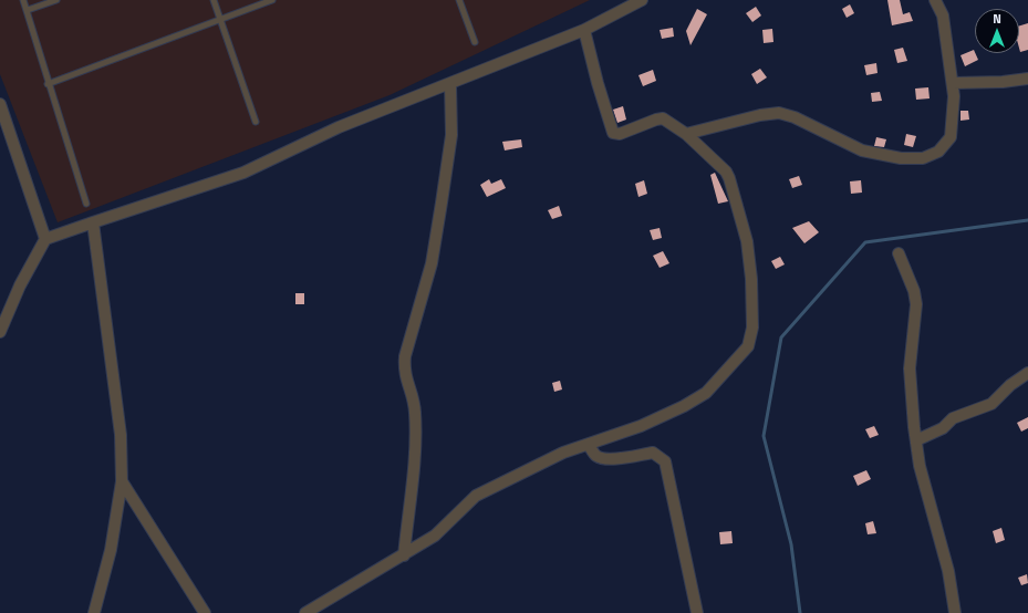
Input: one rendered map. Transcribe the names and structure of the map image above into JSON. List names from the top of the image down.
{
  "north": "top"
}
